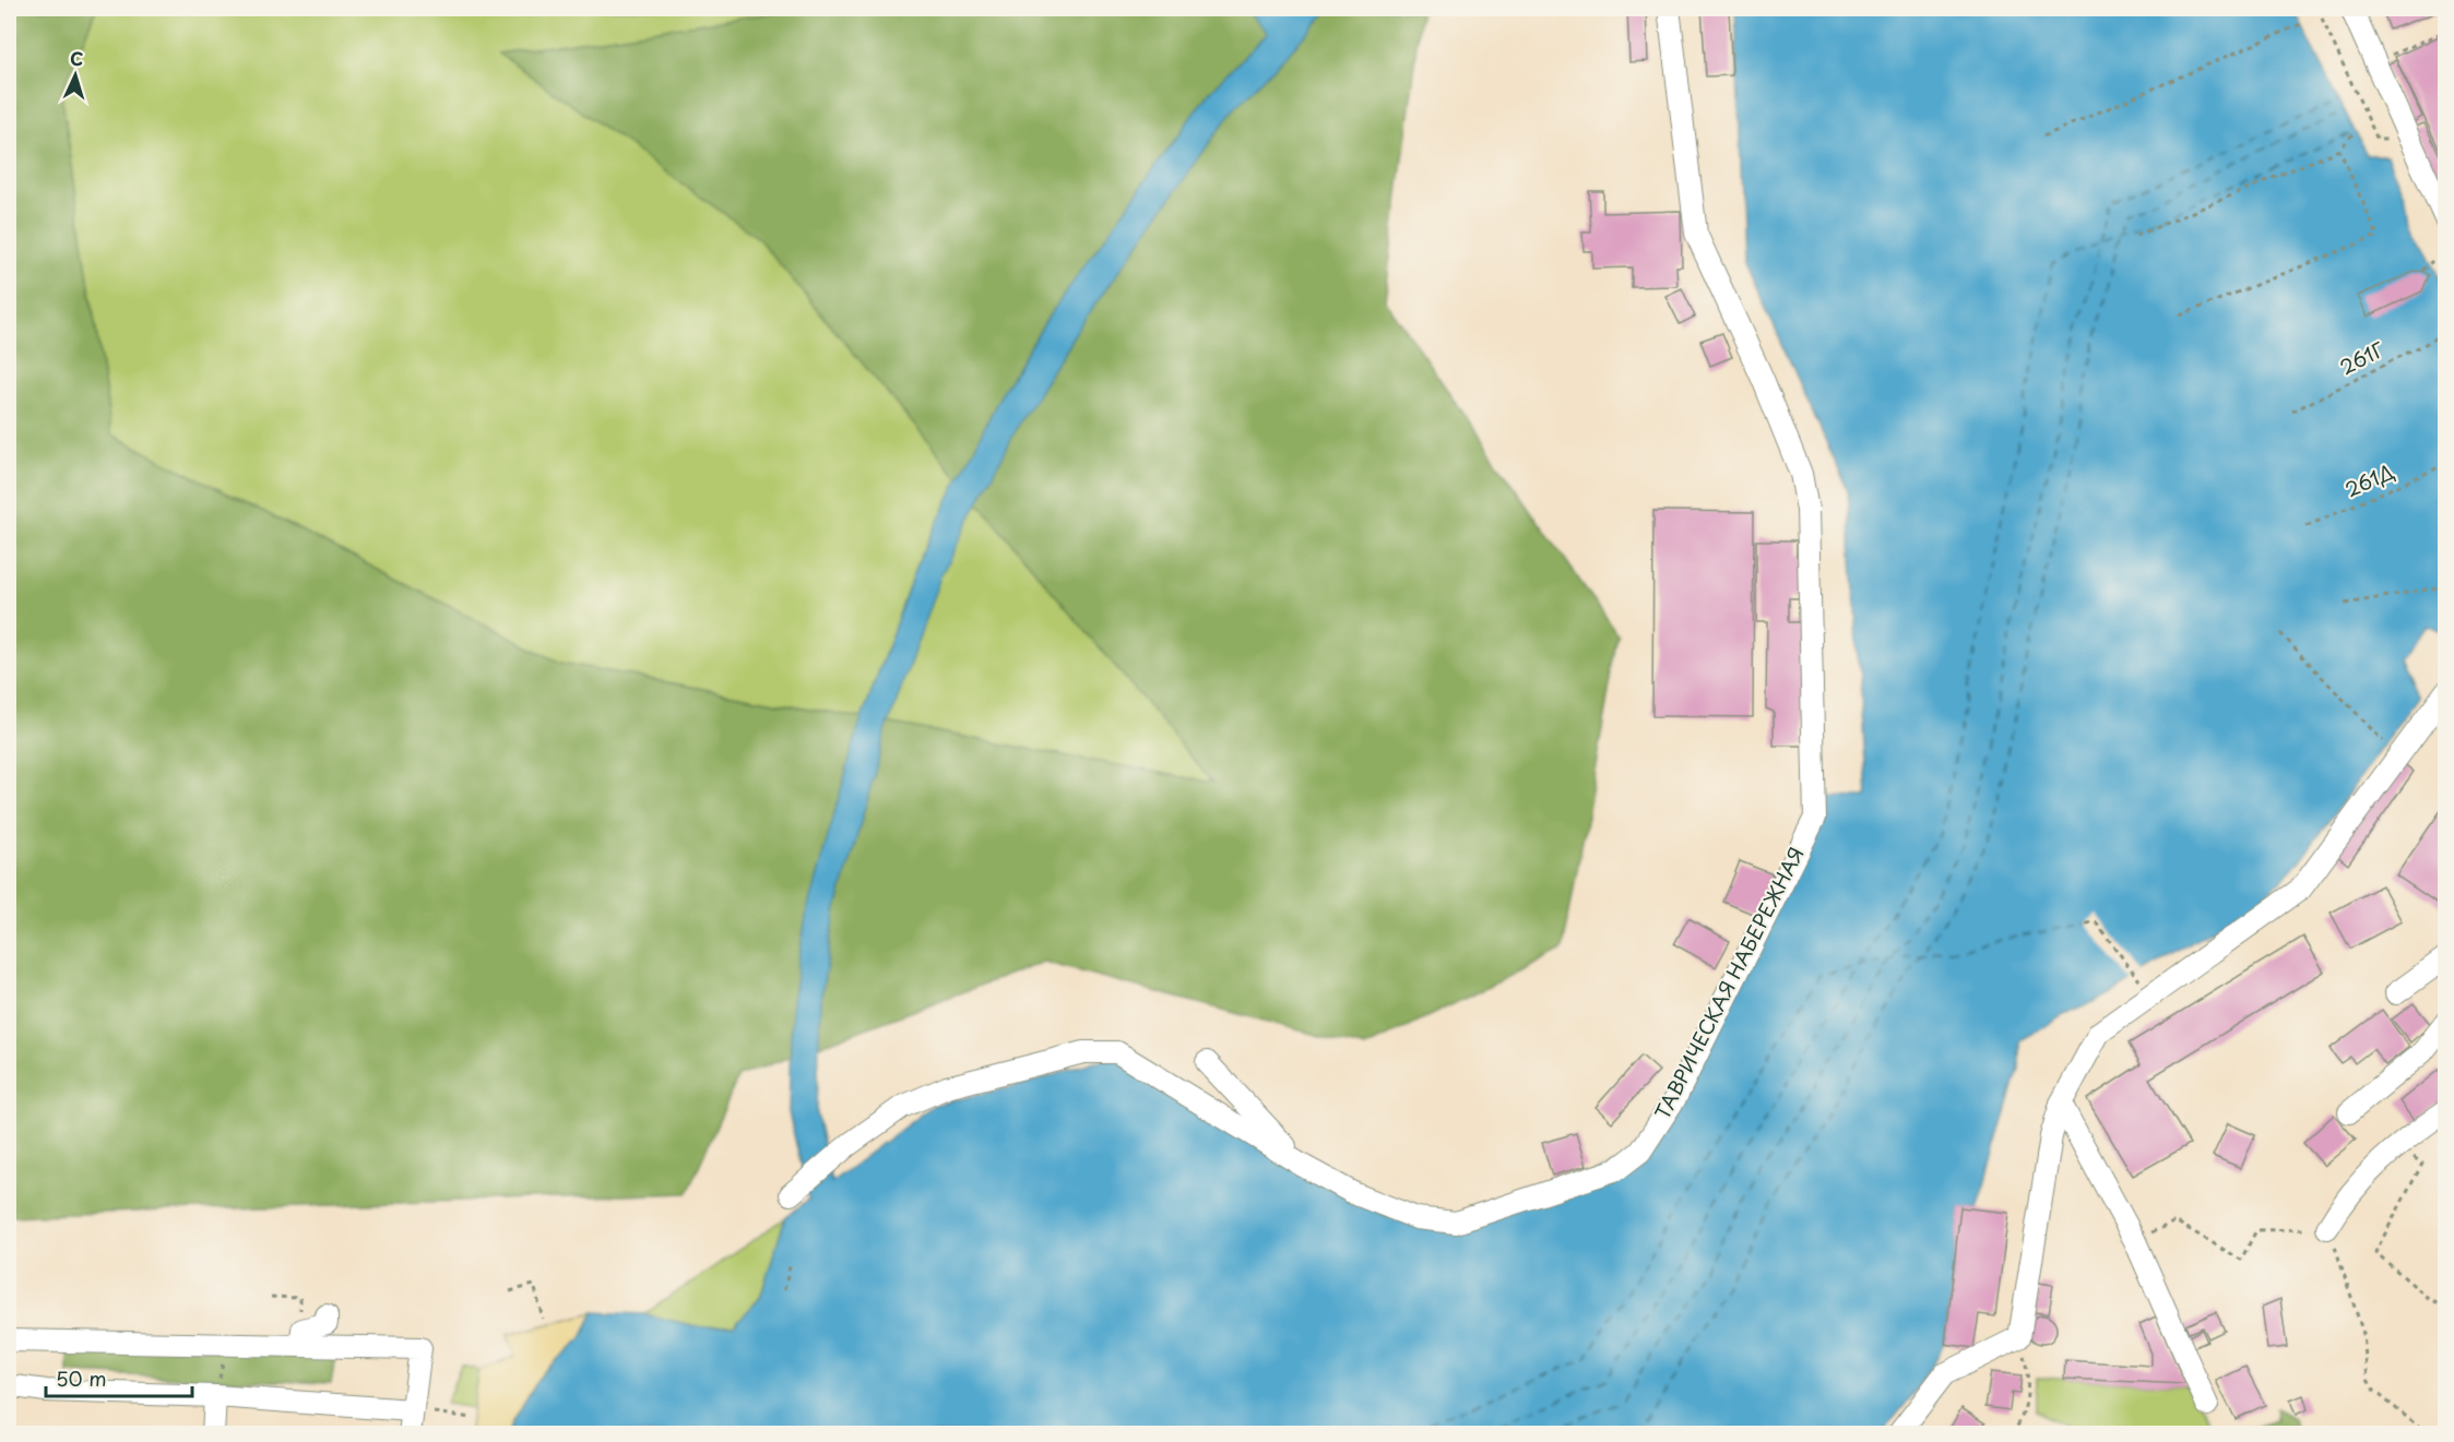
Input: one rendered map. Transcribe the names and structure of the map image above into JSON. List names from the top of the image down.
{
  "streets": {
    "street": ["ТАВРИЧЕСКАЯ НАБЕРЕЖНАЯ"],
    "path": ["261Г", "261Д"]
  },
  "scale_bar": "50 m",
  "north": "top"
}
